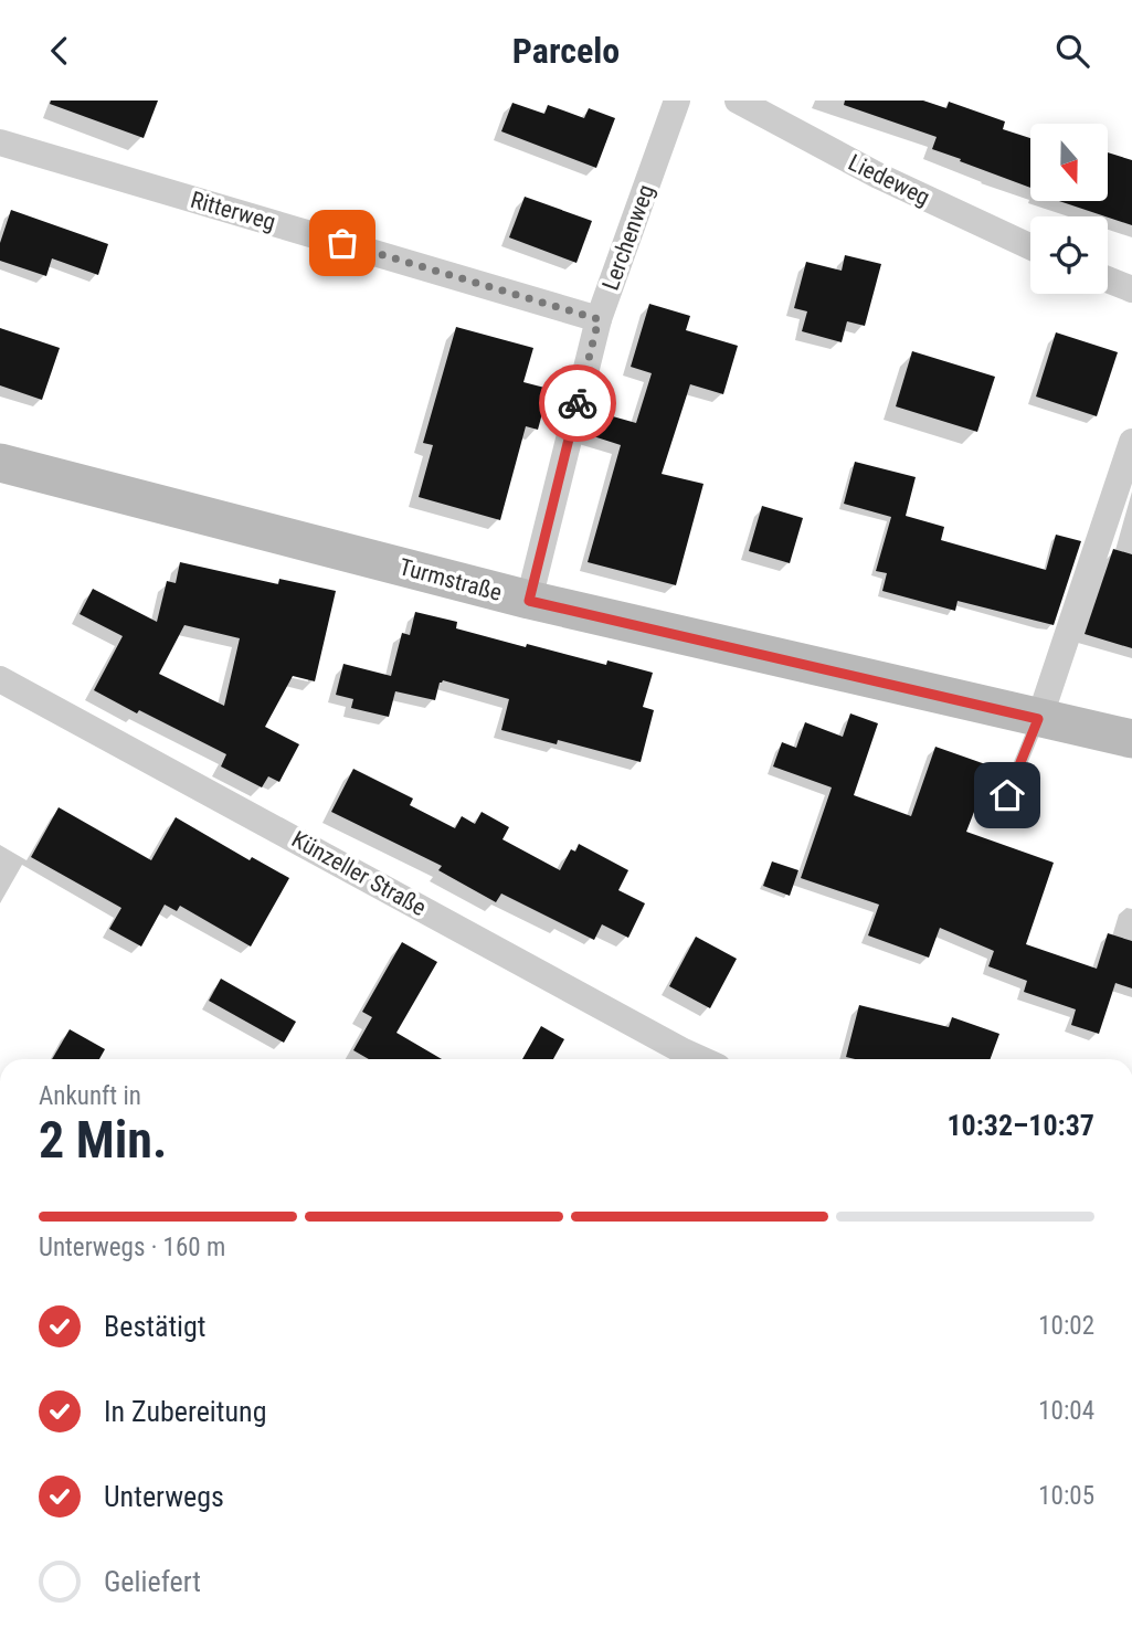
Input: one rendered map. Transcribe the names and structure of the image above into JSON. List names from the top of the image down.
{
  "streets": {
    "main road": ["Turmstraße"],
    "street": [
      "Liedeweg",
      "Ritterweg",
      "Lerchenweg",
      "Künzeller Straße"
    ]
  },
  "crossings": [
    ["Ritterweg", "Lerchenweg"],
    ["Lerchenweg", "Turmstraße"]
  ],
  "north": "bottom",
  "page": {
    "header": "Parcelo",
    "heading": ["2 Min.", "Ankunft in", "10:32–10:37"],
    "bar": "Unterwegs · 160 m",
    "list": [
      ["Bestätigt", "10:02"],
      ["In Zubereitung", "10:04"],
      ["Unterwegs", "10:05"],
      "Geliefert"
    ]
  }
}
